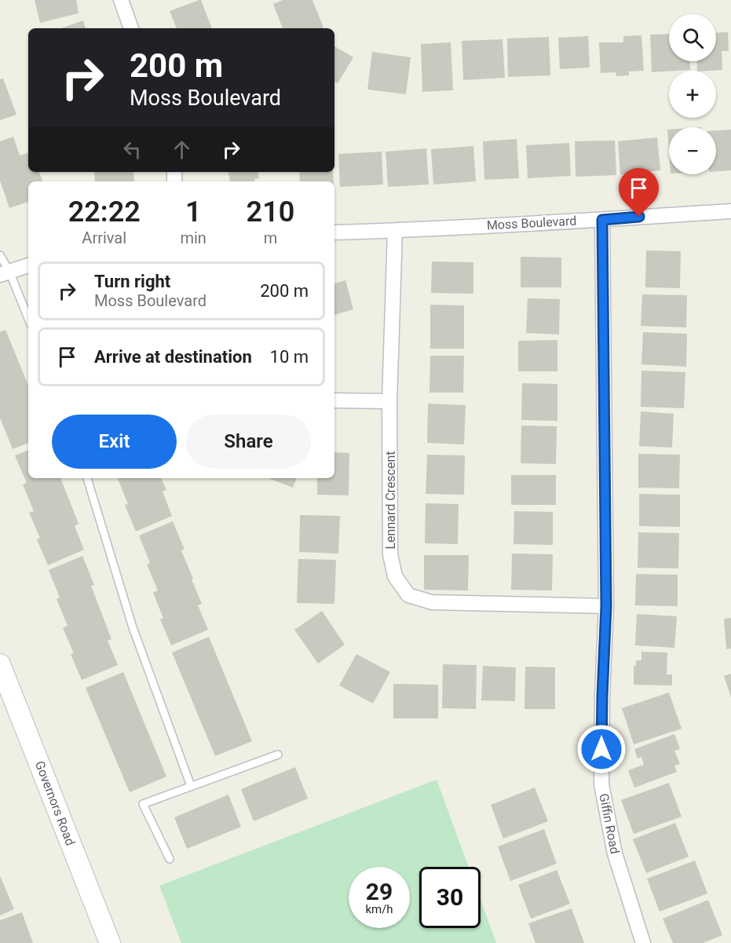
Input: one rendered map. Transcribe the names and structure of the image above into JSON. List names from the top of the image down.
{
  "streets": {
    "main road": ["Governors Road"],
    "street": ["Moss Boulevard", "Lennard Crescent", "Giffin Road"]
  },
  "crossings": [
    ["Moss Boulevard", "Lennard Crescent"],
    ["Moss Boulevard", "Giffin Road"],
    ["Lennard Crescent", "Giffin Road"]
  ],
  "page": {
    "map_buttons": ["+", "−"],
    "turn": ["200 m", "Moss Boulevard"],
    "eta": [
      "22:22",
      "Arrival",
      "1",
      "min",
      "210",
      "m"
    ],
    "list": [
      {
        "name": "Turn right",
        "note": "Moss Boulevard",
        "value": "200 m"
      },
      {
        "name": "Arrive at destination",
        "value": "10 m"
      }
    ],
    "buttons": ["Exit", "Share"],
    "speed": "29 km/h",
    "limit": "30"
  }
}
